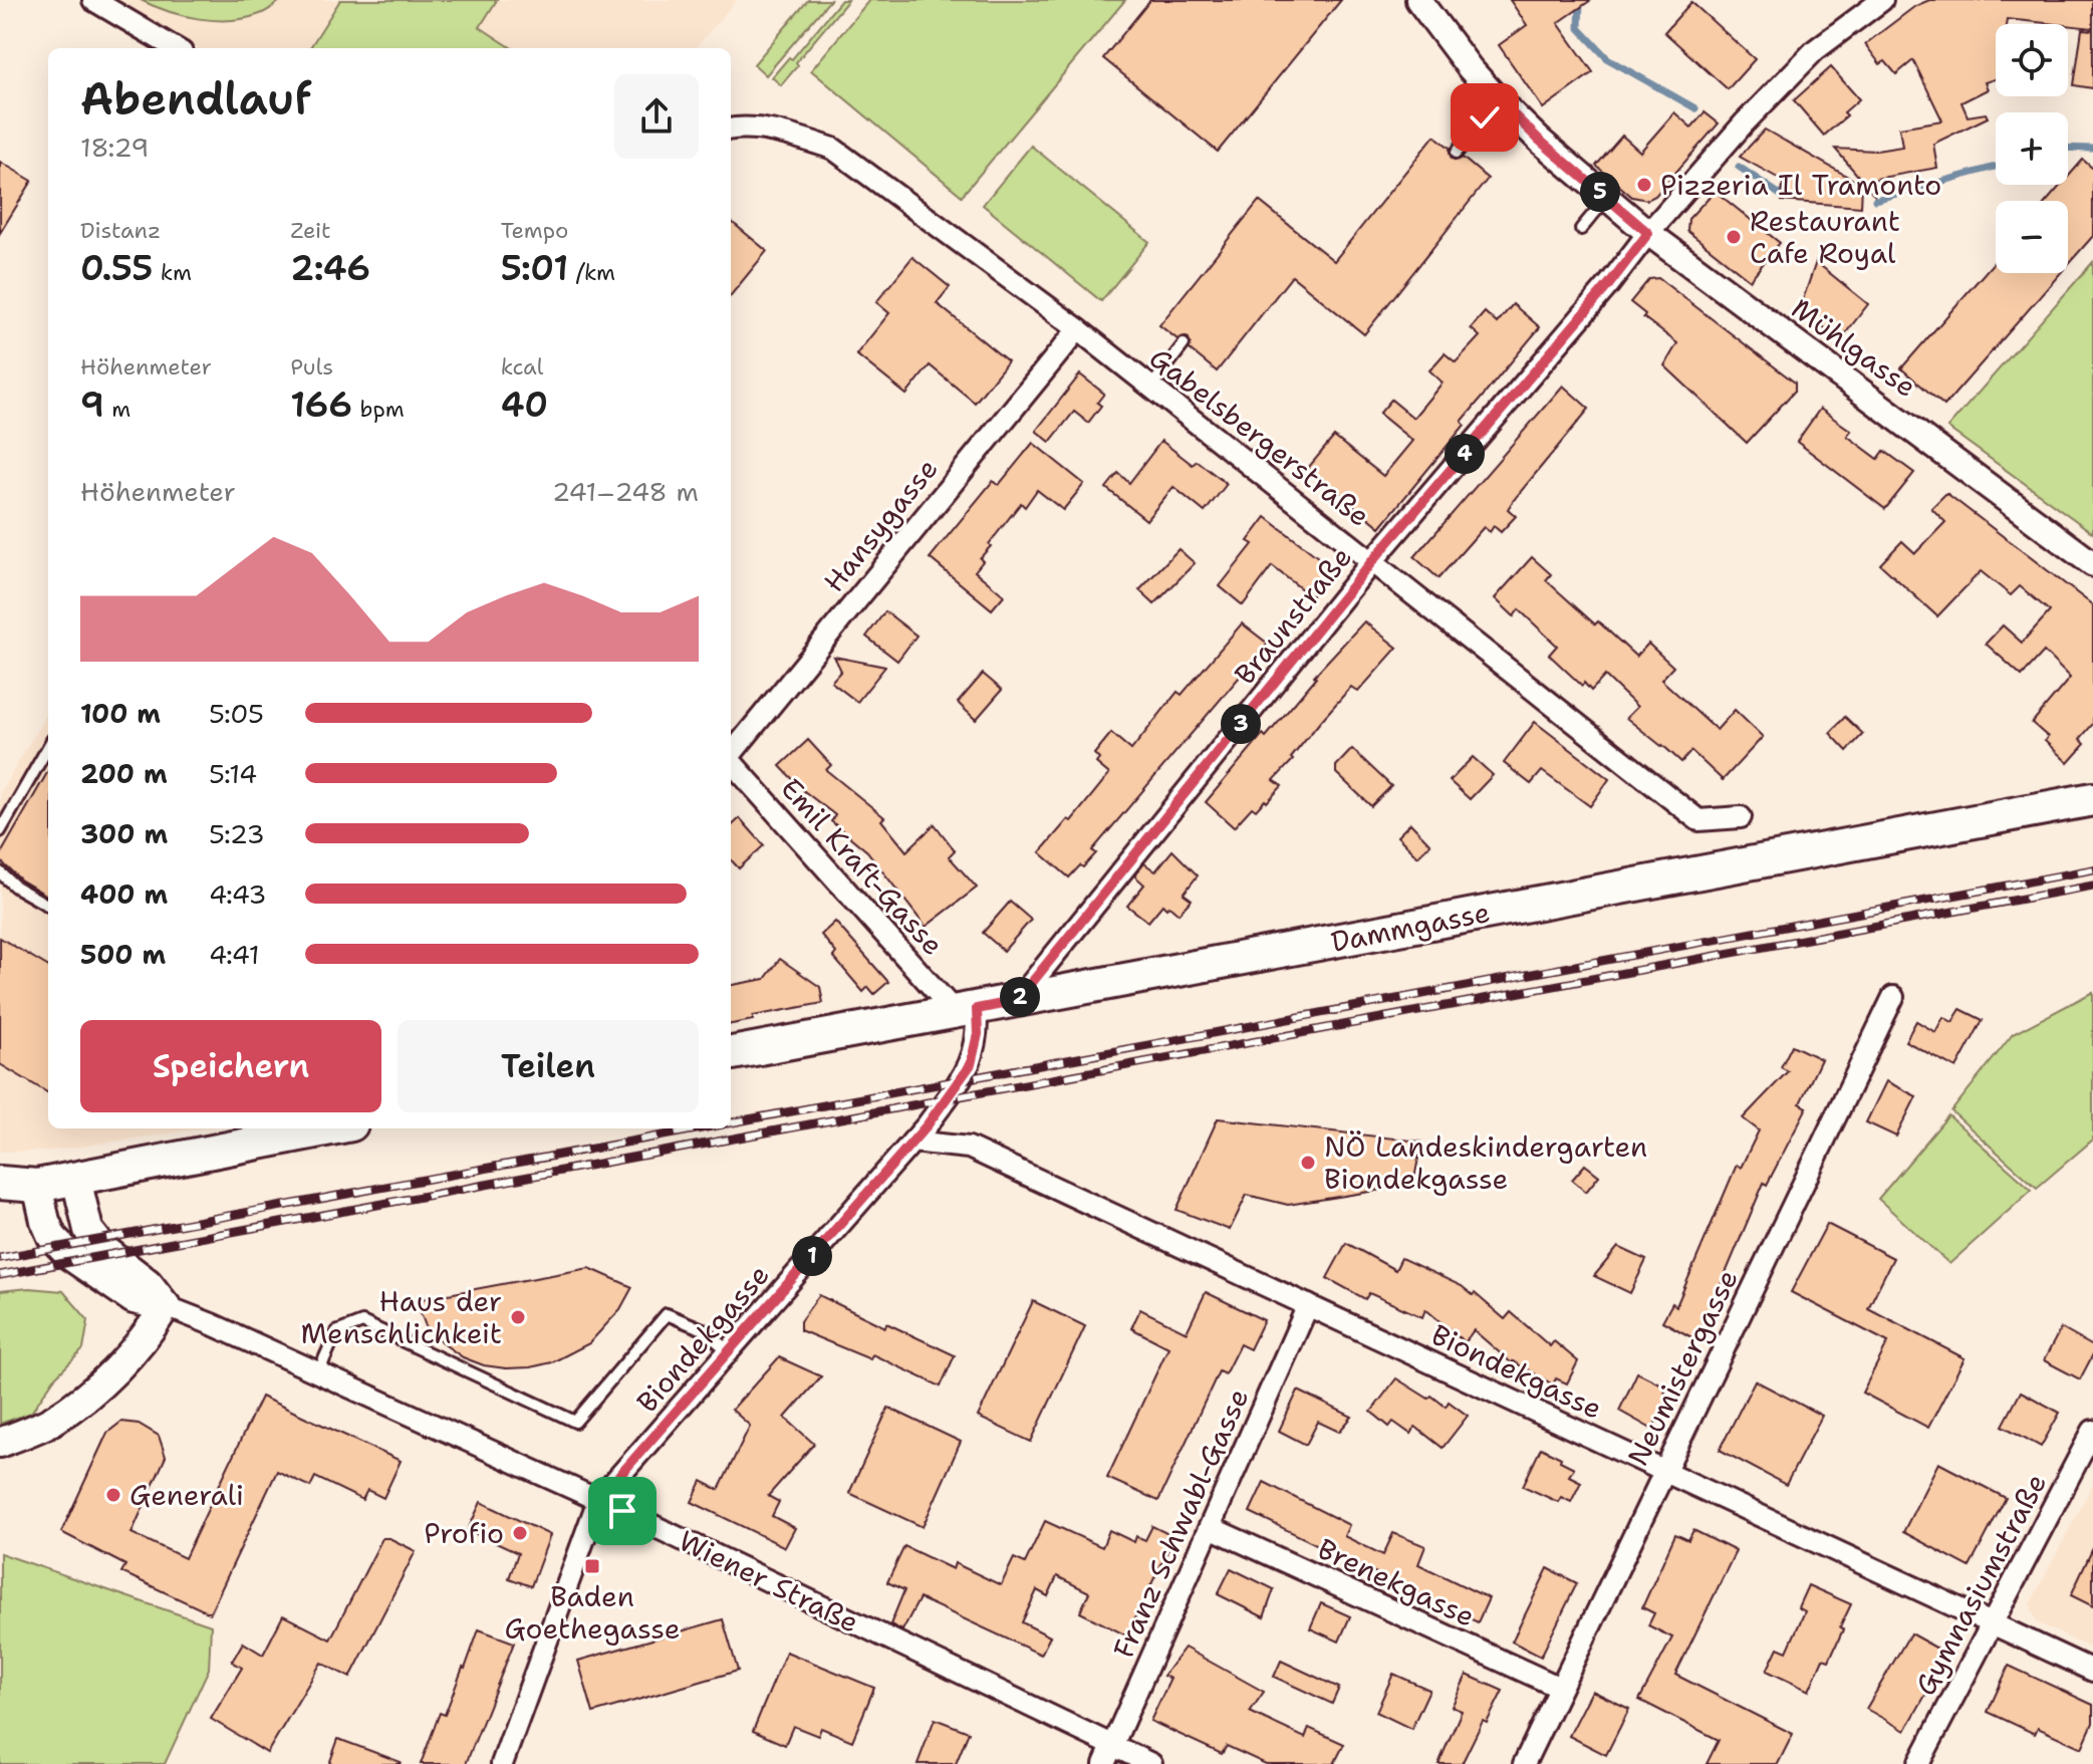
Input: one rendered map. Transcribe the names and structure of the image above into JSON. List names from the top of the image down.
{
  "streets": {
    "main road": ["Dammgasse", "Wiener Straße"],
    "street": [
      "Mühlgasse",
      "Gabelsbergerstraße",
      "Hansygasse",
      "Braunstraße",
      "Emil Kraft-Gasse",
      "Biondekgasse",
      "Neumistergasse",
      "Franz Schwabl-Gasse",
      "Brenekgasse",
      "Gymnasiumstraße"
    ]
  },
  "crossings": [
    ["Mühlgasse", "Braunstraße"],
    ["Gabelsbergerstraße", "Hansygasse"],
    ["Gabelsbergerstraße", "Braunstraße"],
    ["Braunstraße", "Dammgasse"],
    ["Emil Kraft-Gasse", "Dammgasse"],
    ["Emil Kraft-Gasse", "Biondekgasse"],
    ["Dammgasse", "Biondekgasse"],
    ["Biondekgasse", "Neumistergasse"],
    ["Biondekgasse", "Franz Schwabl-Gasse"],
    ["Biondekgasse", "Wiener Straße"],
    ["Biondekgasse", "Gymnasiumstraße"],
    ["Neumistergasse", "Brenekgasse"],
    ["Franz Schwabl-Gasse", "Wiener Straße"],
    ["Franz Schwabl-Gasse", "Brenekgasse"]
  ],
  "places": {
    "other": [
      "Pizzeria Il Tramonto",
      "Restaurant Cafe Royal",
      "NÖ Landeskindergarten Biondekgasse",
      "Haus der Menschlichkeit",
      "Generali",
      "Profio"
    ],
    "transit": ["Baden Goethegasse"]
  },
  "page": {
    "map_buttons": ["+", "−"],
    "heading": ["Abendlauf", "18:29"],
    "pins": [
      "5",
      "4",
      "3",
      "2",
      "1"
    ],
    "stats": [
      ["Distanz", "0.55 km"],
      ["Zeit", "2:46"],
      ["Tempo", "5:01 /km"],
      ["Höhenmeter", "9 m"],
      ["Puls", "166 bpm"],
      ["kcal", "40"]
    ],
    "chart": ["Höhenmeter", "241–248 m"],
    "list": [
      {
        "name": "100 m",
        "note": "5:05"
      },
      {
        "name": "200 m",
        "note": "5:14"
      },
      {
        "name": "300 m",
        "note": "5:23"
      },
      {
        "name": "400 m",
        "note": "4:43"
      },
      {
        "name": "500 m",
        "note": "4:41"
      }
    ],
    "buttons": ["Speichern", "Teilen"]
  }
}
